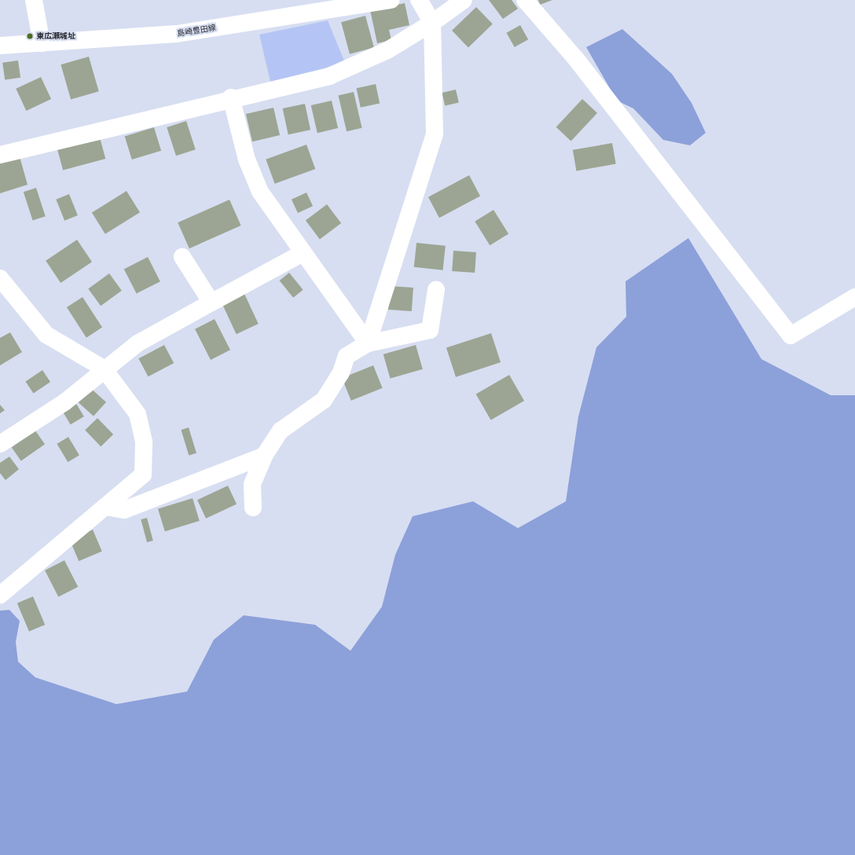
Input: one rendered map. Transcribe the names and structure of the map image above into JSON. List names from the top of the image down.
{
  "streets": {
    "street": ["島崎豊田線"]
  },
  "places": ["東広瀬城址"]
}
